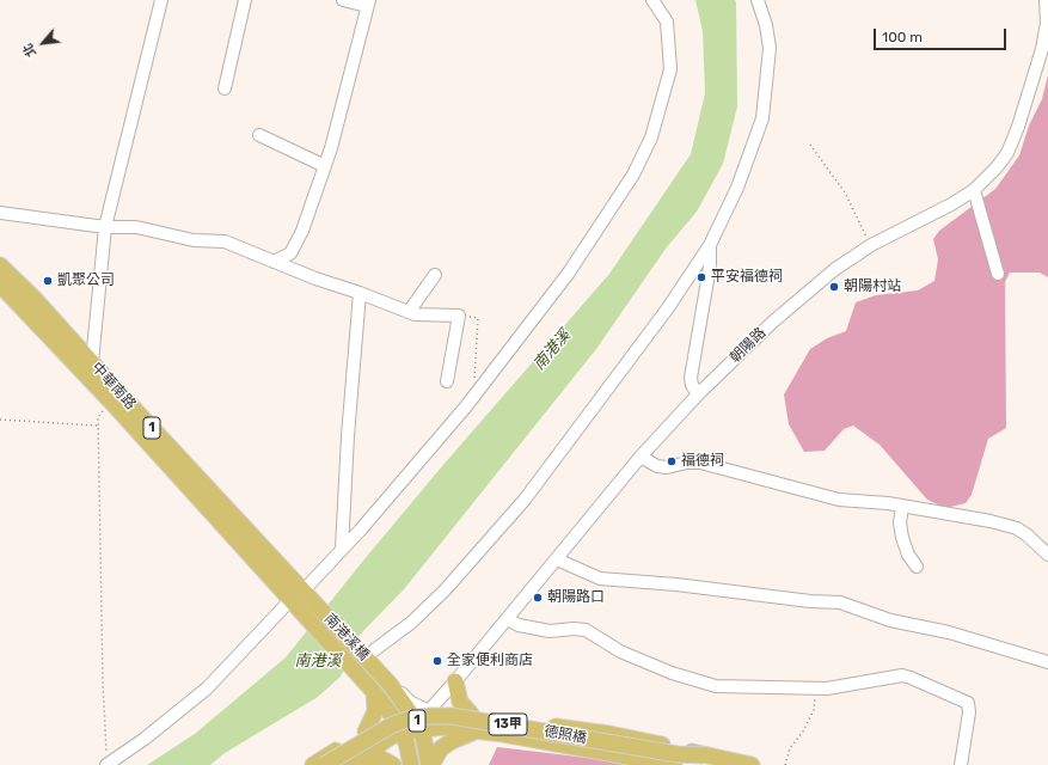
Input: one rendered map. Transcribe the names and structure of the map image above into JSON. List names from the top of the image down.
{
  "streets": {
    "main road": [
      "中華南路",
      "1",
      "南港溪橋",
      "13甲",
      "德照橋"
    ],
    "street": ["朝陽路"]
  },
  "crossings": [
    ["中華南路", "南港溪橋"],
    ["1", "南港溪橋"],
    ["13甲", "德照橋"]
  ],
  "water": ["南港溪"],
  "places": [
    "平安福德祠",
    "凱聚公司",
    "朝陽村站",
    "福德祠",
    "朝陽路口",
    "全家便利商店"
  ],
  "scale_bar": "100 m",
  "north": "bottom left"
}
